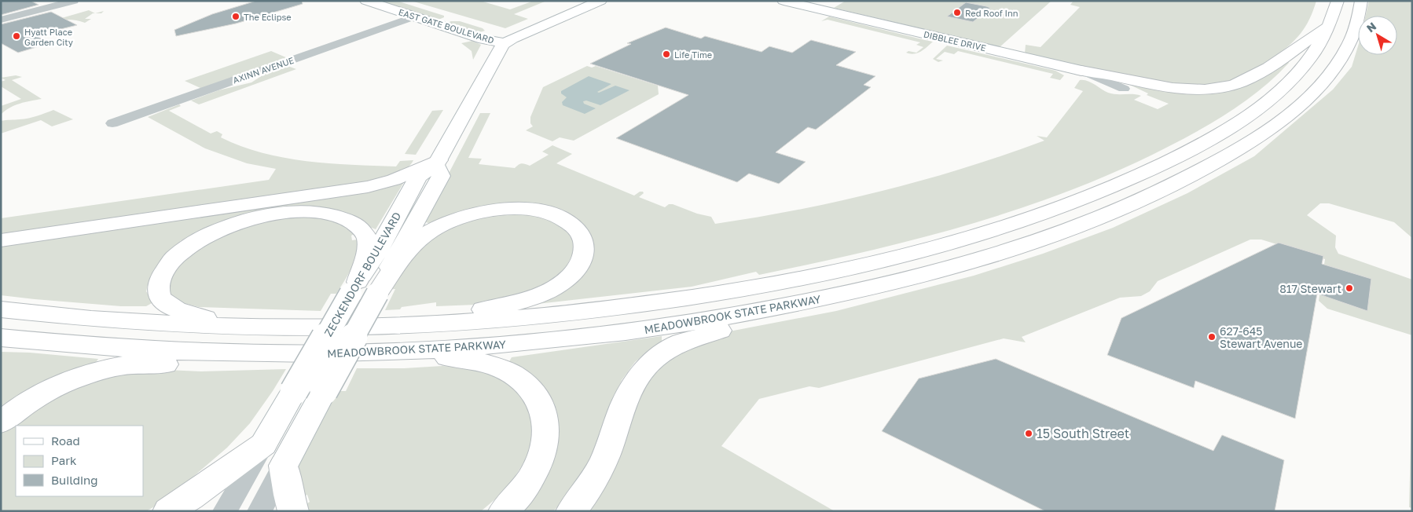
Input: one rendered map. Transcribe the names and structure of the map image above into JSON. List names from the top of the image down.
{
  "streets": {
    "main road": [
      "EAST GATE BOULEVARD",
      "DIBBLEE DRIVE",
      "ZECKENDORF BOULEVARD",
      "MEADOWBROOK STATE PARKWAY"
    ],
    "street": ["AXINN AVENUE"]
  },
  "crossings": [
    ["EAST GATE BOULEVARD", "AXINN AVENUE"]
  ],
  "places": [
    "Red Roof Inn",
    "The Eclipse",
    "Hyatt Place Garden City",
    "Life Time",
    "817 Stewart",
    "627-645 Stewart Avenue",
    "15 South Street"
  ],
  "legend": ["Road", "Park", "Building"],
  "north": "top left"
}
